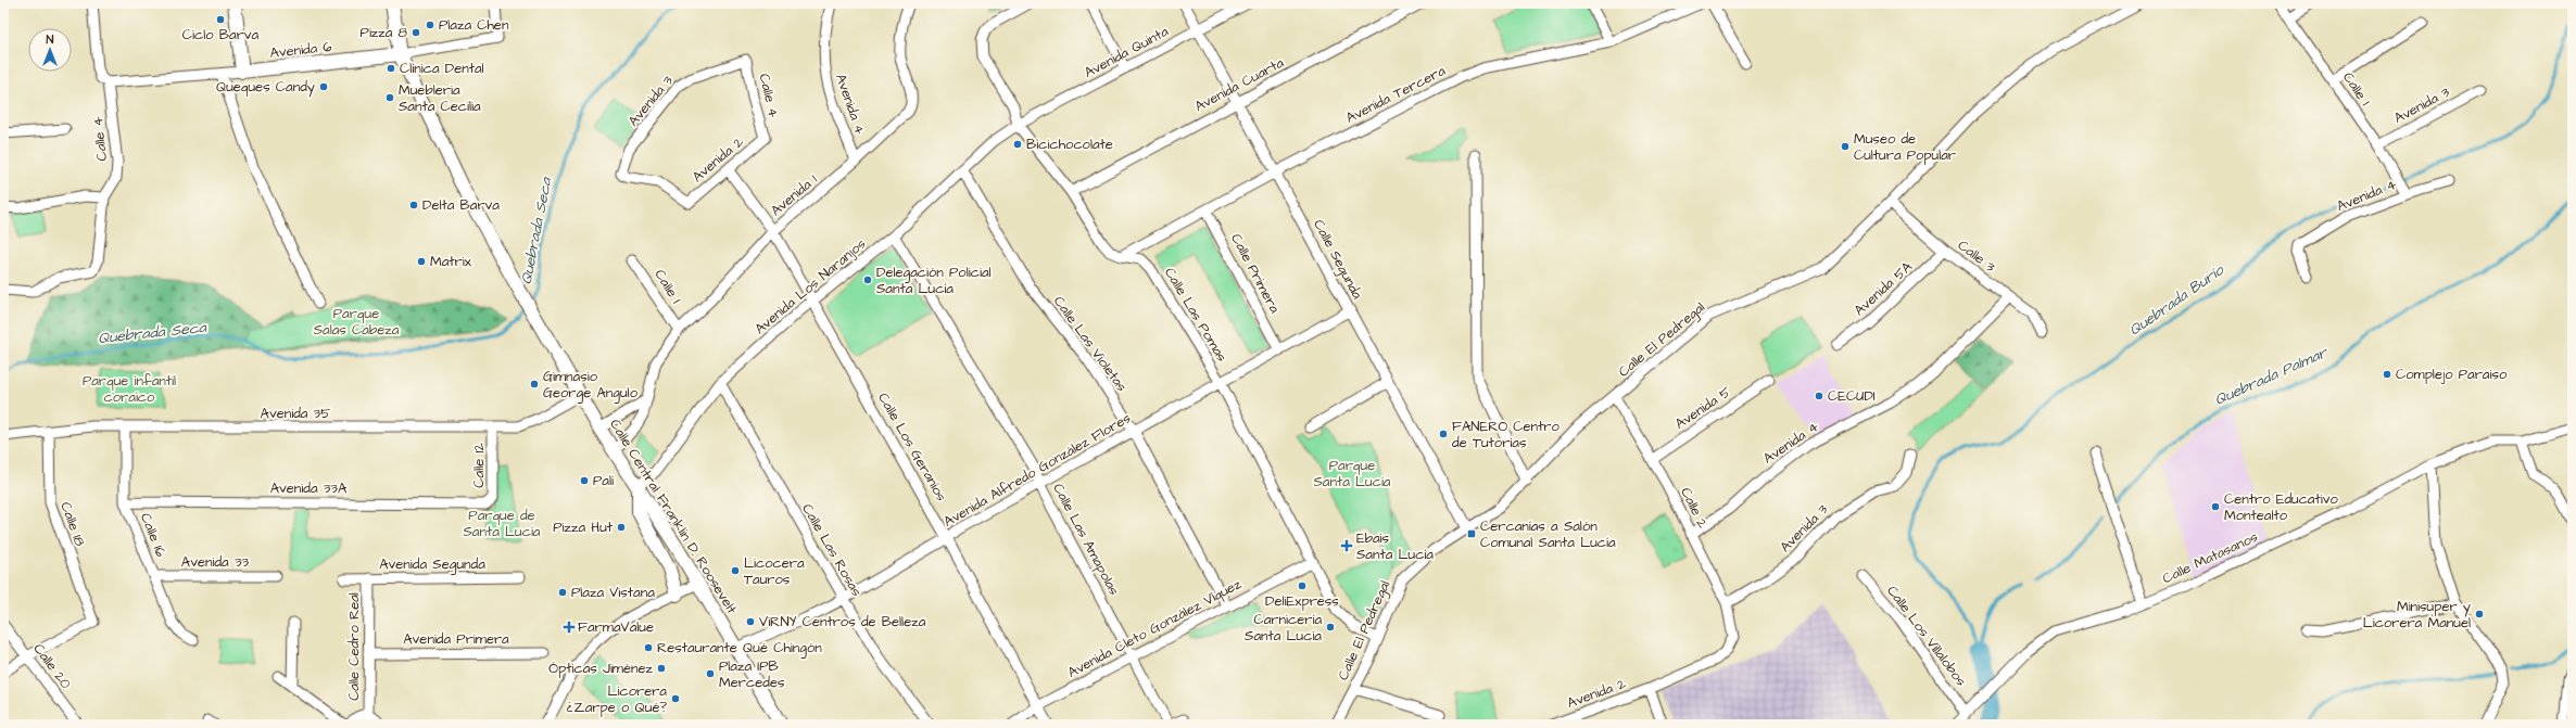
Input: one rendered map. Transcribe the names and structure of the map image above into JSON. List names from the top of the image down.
{
  "streets": {
    "main road": ["Avenida 6", "Calle Central Franklin D. Roosevelt"],
    "street": [
      "Avenida Quinta",
      "Avenida Cuarta",
      "Calle 1",
      "Avenida Tercera",
      "Calle 4",
      "Avenida 3",
      "Avenida 4",
      "Avenida 2",
      "Avenida 1",
      "Calle 3",
      "Calle Segunda",
      "Calle Primera",
      "Avenida Los Naranjos",
      "Avenida 5A",
      "Calle Las Pomas",
      "Calle El Pedregal",
      "Calle Las Violetas",
      "Avenida 5",
      "Avenida 35",
      "Calle Los Geranios",
      "Calle 12",
      "Avenida Alfredo González Flores",
      "Avenida 33A",
      "Calle 2",
      "Calle 18",
      "Calle 16",
      "Calle Las Amapolas",
      "Calle Las Rosas",
      "Calle Matasanos",
      "Avenida 33",
      "Avenida Segunda",
      "Avenida Cleto González Víquez",
      "Calle Los Villalobos",
      "Avenida Primera",
      "Calle Cedro Real",
      "Calle 20"
    ]
  },
  "crossings": [
    ["Avenida 6", "Calle 4"],
    ["Avenida 6", "Calle Central Franklin D. Roosevelt"],
    ["Avenida Quinta", "Calle Segunda"],
    ["Avenida Quinta", "Avenida Los Naranjos"],
    ["Avenida Quinta", "Calle Las Pomas"],
    ["Avenida Cuarta", "Calle Segunda"],
    ["Avenida Cuarta", "Calle Las Pomas"],
    ["Calle 1", "Avenida 3"],
    ["Calle 1", "Avenida 4"],
    ["Calle 1", "Avenida 1"],
    ["Avenida Tercera", "Calle Segunda"],
    ["Avenida Tercera", "Calle Primera"],
    ["Avenida Tercera", "Calle Las Pomas"],
    ["Calle 4", "Avenida 3"],
    ["Calle 4", "Avenida 2"],
    ["Avenida 3", "Avenida 2"],
    ["Avenida 3", "Calle 2"],
    ["Avenida 4", "Avenida 1"],
    ["Avenida 4", "Calle 3"],
    ["Avenida 4", "Calle 2"],
    ["Avenida 2", "Calle 2"],
    ["Avenida 1", "Calle Los Geranios"],
    ["Avenida 1", "Calle Central Franklin D. Roosevelt"],
    ["Calle 3", "Avenida 5A"],
    ["Calle 3", "Calle El Pedregal"],
    ["Calle Segunda", "Calle El Pedregal"],
    ["Calle Segunda", "Avenida Alfredo González Flores"],
    ["Calle Primera", "Avenida Alfredo González Flores"],
    ["Avenida Los Naranjos", "Calle Las Pomas"],
    ["Avenida Los Naranjos", "Calle Las Violetas"],
    ["Avenida Los Naranjos", "Calle Los Geranios"],
    ["Avenida Los Naranjos", "Calle Central Franklin D. Roosevelt"],
    ["Avenida Los Naranjos", "Calle Las Amapolas"],
    ["Avenida Los Naranjos", "Calle Las Rosas"],
    ["Calle Las Pomas", "Calle El Pedregal"],
    ["Calle Las Pomas", "Avenida Alfredo González Flores"],
    ["Calle Las Pomas", "Avenida Cleto González Víquez"],
    ["Calle El Pedregal", "Calle 2"],
    ["Calle Las Violetas", "Avenida Alfredo González Flores"],
    ["Calle Las Violetas", "Avenida Cleto González Víquez"],
    ["Avenida 5", "Calle 2"],
    ["Avenida 35", "Calle 12"],
    ["Avenida 35", "Calle Central Franklin D. Roosevelt"],
    ["Avenida 35", "Calle 18"],
    ["Avenida 35", "Calle 16"],
    ["Calle Los Geranios", "Avenida Alfredo González Flores"],
    ["Calle Los Geranios", "Avenida Cleto González Víquez"],
    ["Calle 12", "Avenida 33A"],
    ["Avenida Alfredo González Flores", "Calle Central Franklin D. Roosevelt"],
    ["Avenida Alfredo González Flores", "Calle Las Amapolas"],
    ["Avenida Alfredo González Flores", "Calle Las Rosas"],
    ["Avenida 33A", "Calle 16"],
    ["Calle 18", "Calle 20"],
    ["Calle 16", "Avenida 33"],
    ["Calle Las Amapolas", "Avenida Cleto González Víquez"],
    ["Calle Matasanos", "Calle Los Villalobos"],
    ["Avenida Segunda", "Calle Cedro Real"],
    ["Avenida Primera", "Calle Cedro Real"]
  ],
  "water": ["Quebrada Seca", "Quebrada Burío", "Quebrada Palmar"],
  "parks": [
    "Parque Salas Cabeza",
    "Parque infantil coraico",
    "Parque Santa Lucía",
    "Parque de Santa Lucía"
  ],
  "places": {
    "other": [
      "Ciclo Barva",
      "Plaza Chen",
      "Pizza 8",
      "Clínica Dental",
      "Queques Candy",
      "Muebleria Santa Cecilia",
      "Bicichocolate",
      "Museo de Cultura Popular",
      "Delta Barva",
      "Matrix",
      "Delegación Policial Santa Lucía",
      "Complejo Paraiso",
      "Gimnasio George Angulo",
      "CECUDI",
      "FANERO Centro de Tutorías",
      "Palí",
      "Centro Educativo Montealto",
      "Pizza Hut",
      "Licocera Tauros",
      "DeliExpress",
      "Plaza Vistana",
      "Minisuper y Licorera Manuel",
      "ViRNY Centros de Belleza",
      "Carnicería Santa Lucía",
      "Restaurante Qué Chingón",
      "Ópticas Jiménez",
      "Plaza IPB Mercedes",
      "Licorera ¿Zarpe o Qué?"
    ],
    "transit": ["Cercanías a Salón Comunal Santa Lucía"],
    "health": ["Ebais Santa Lucía", "FarmaValue"]
  },
  "north": "top"
}
